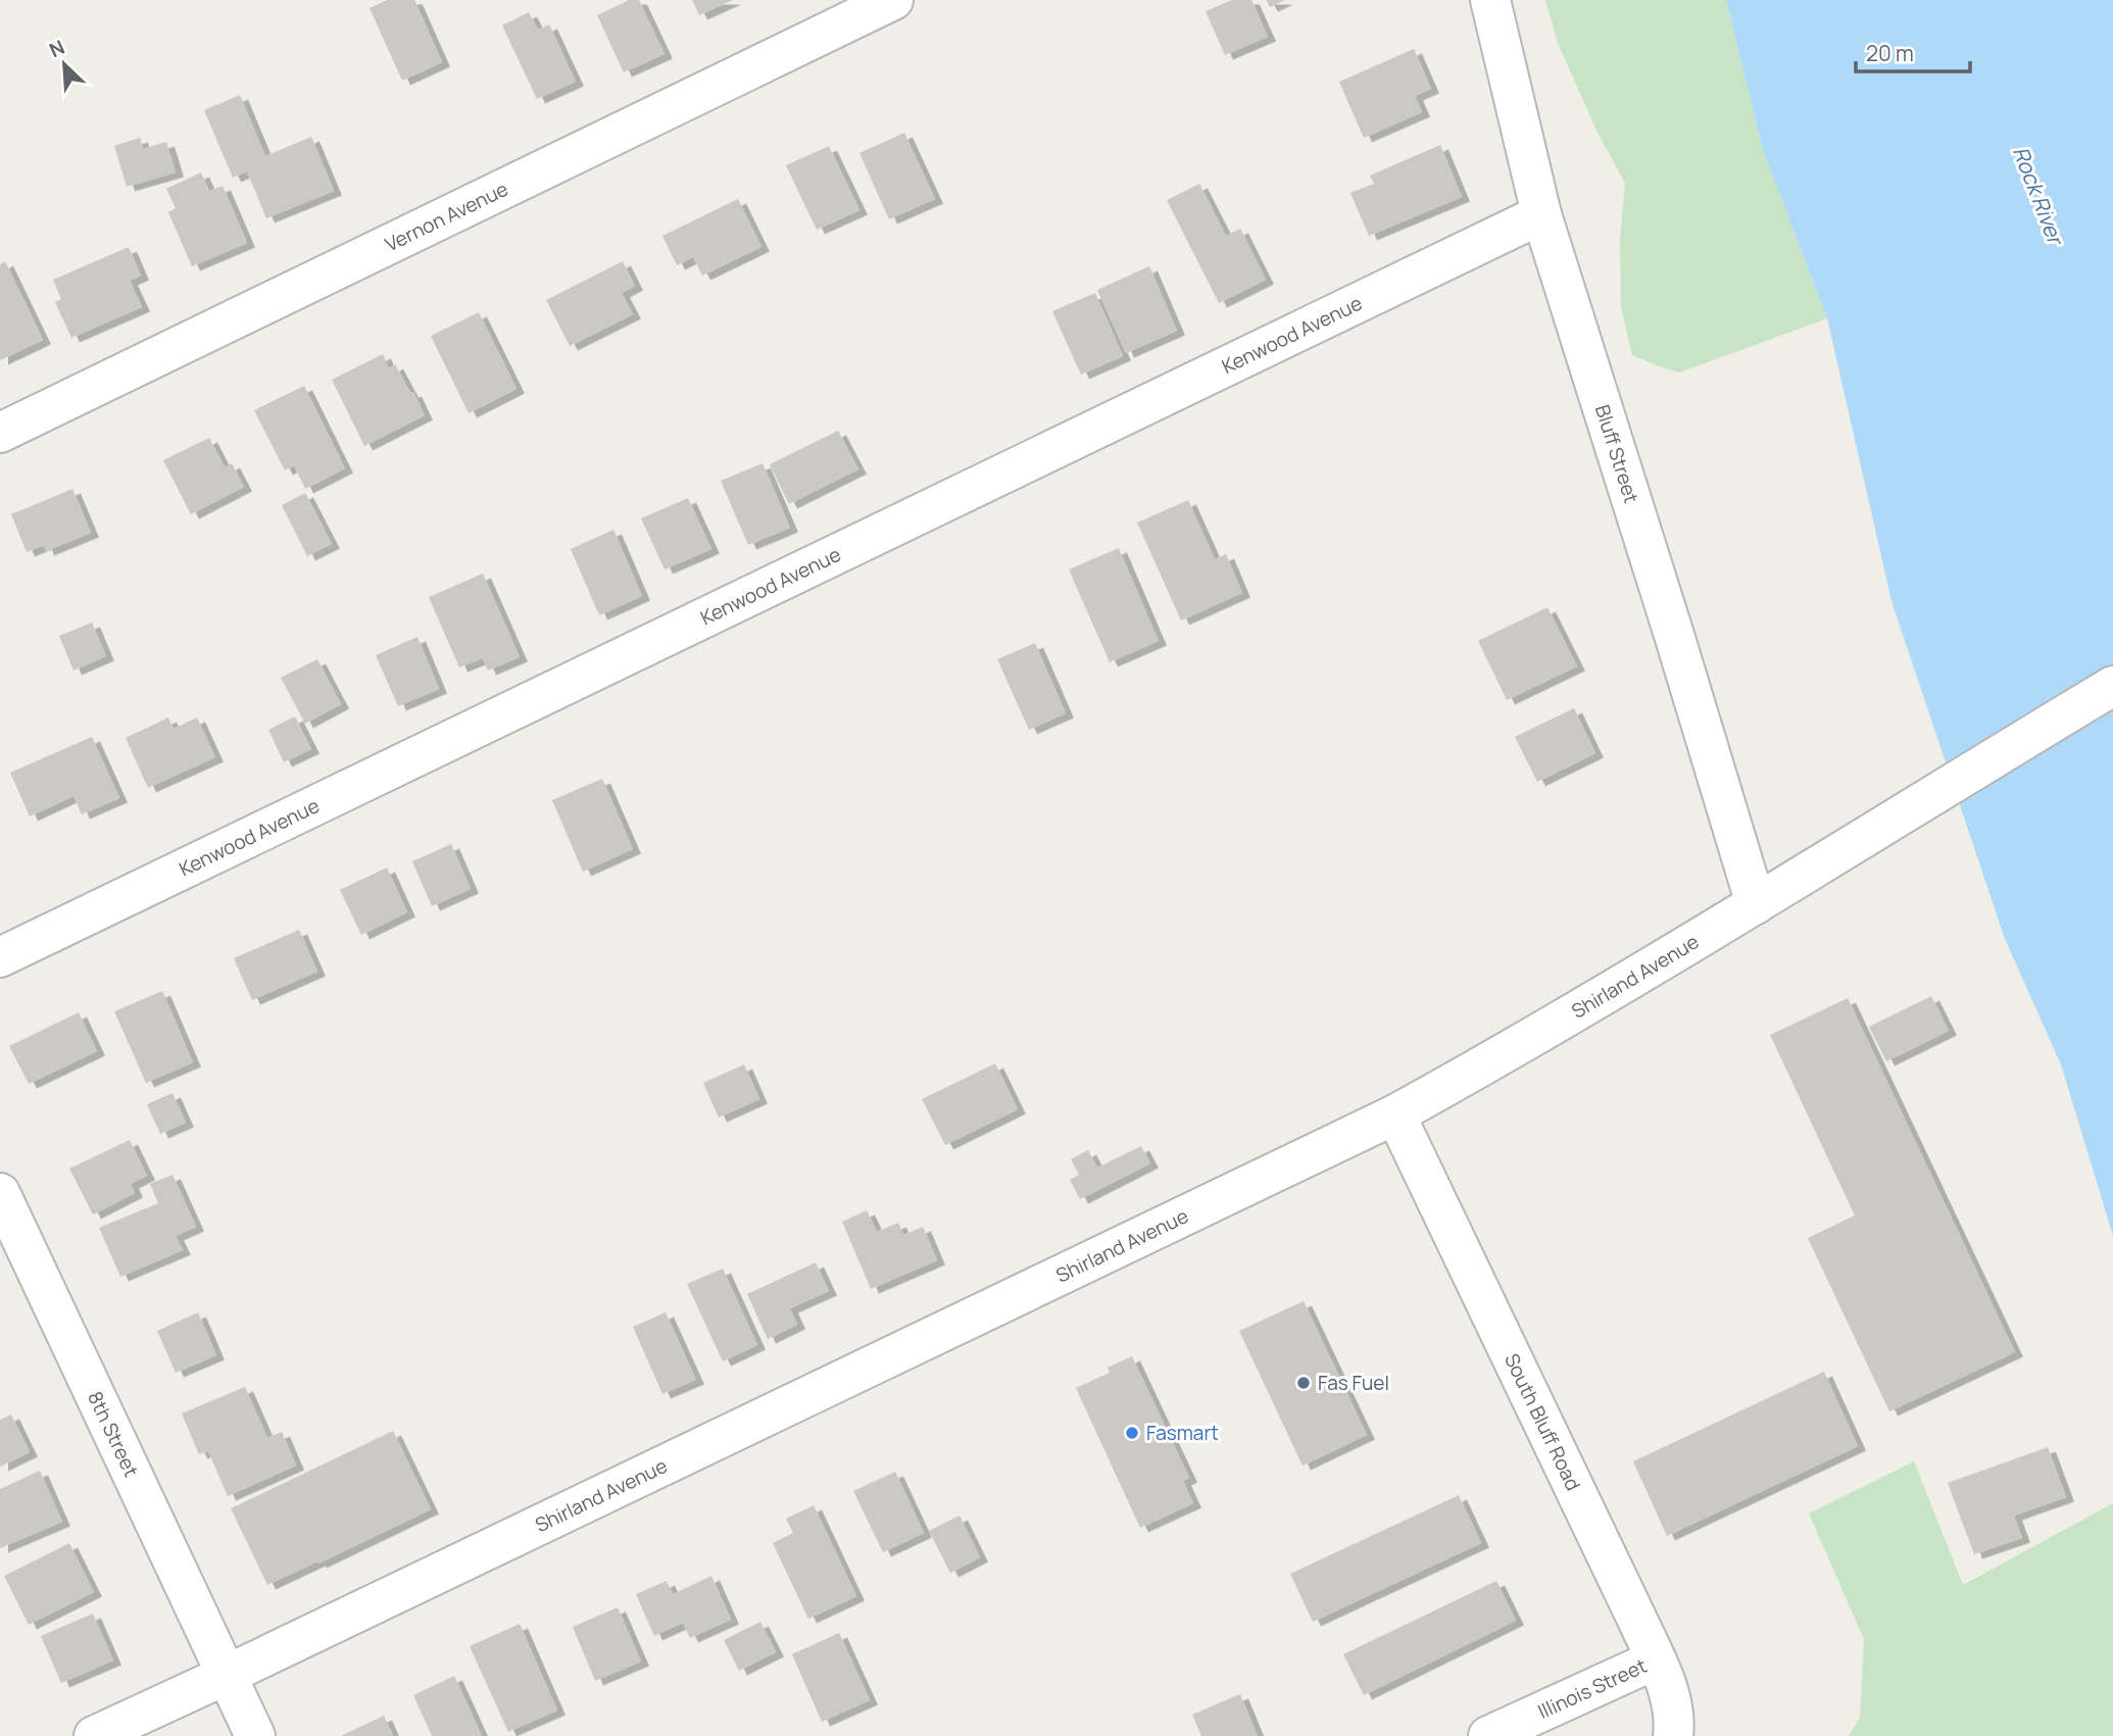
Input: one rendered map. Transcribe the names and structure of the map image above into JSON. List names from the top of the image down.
{
  "streets": {
    "street": [
      "Vernon Avenue",
      "Kenwood Avenue",
      "Bluff Street",
      "Shirland Avenue",
      "South Bluff Road",
      "8th Street",
      "Illinois Street"
    ]
  },
  "crossings": [
    ["Kenwood Avenue", "Bluff Street"],
    ["Bluff Street", "Shirland Avenue"],
    ["Shirland Avenue", "South Bluff Road"],
    ["Shirland Avenue", "8th Street"],
    ["South Bluff Road", "Illinois Street"]
  ],
  "water": ["Rock River"],
  "places": ["Fas Fuel", "Fasmart"],
  "scale_bar": "20 m",
  "north": "top left"
}
